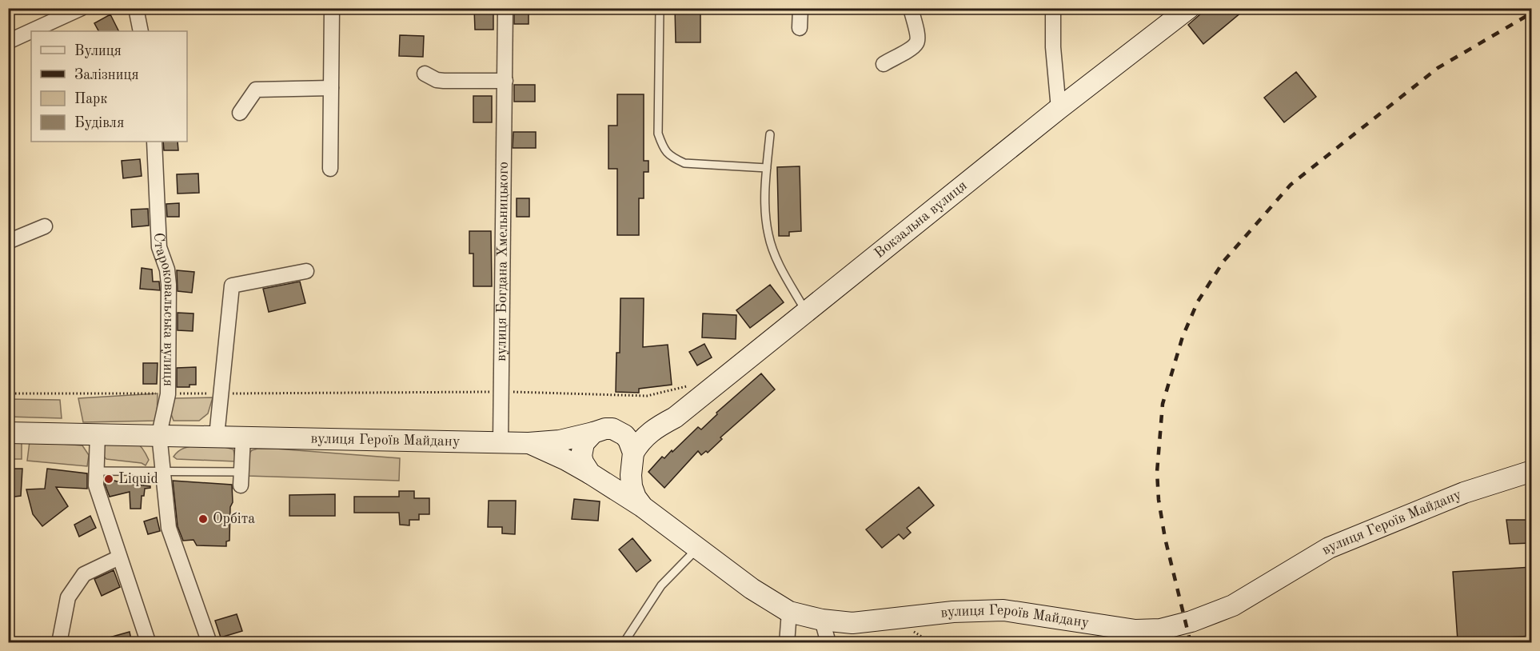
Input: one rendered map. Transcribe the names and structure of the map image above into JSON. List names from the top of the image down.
{
  "streets": {
    "street": [
      "Вокзальна вулиця",
      "вулиця Богдана Хмельницького",
      "Староковальська вулиця",
      "вулиця Героїв Майдану"
    ]
  },
  "crossings": [
    ["Вокзальна вулиця", "вулиця Героїв Майдану"],
    ["вулиця Богдана Хмельницького", "вулиця Героїв Майдану"],
    ["Староковальська вулиця", "вулиця Героїв Майдану"]
  ],
  "places": ["Liquid", "Орбіта"],
  "legend": [
    "Вулиця",
    "Залізниця",
    "Парк",
    "Будівля"
  ]
}
